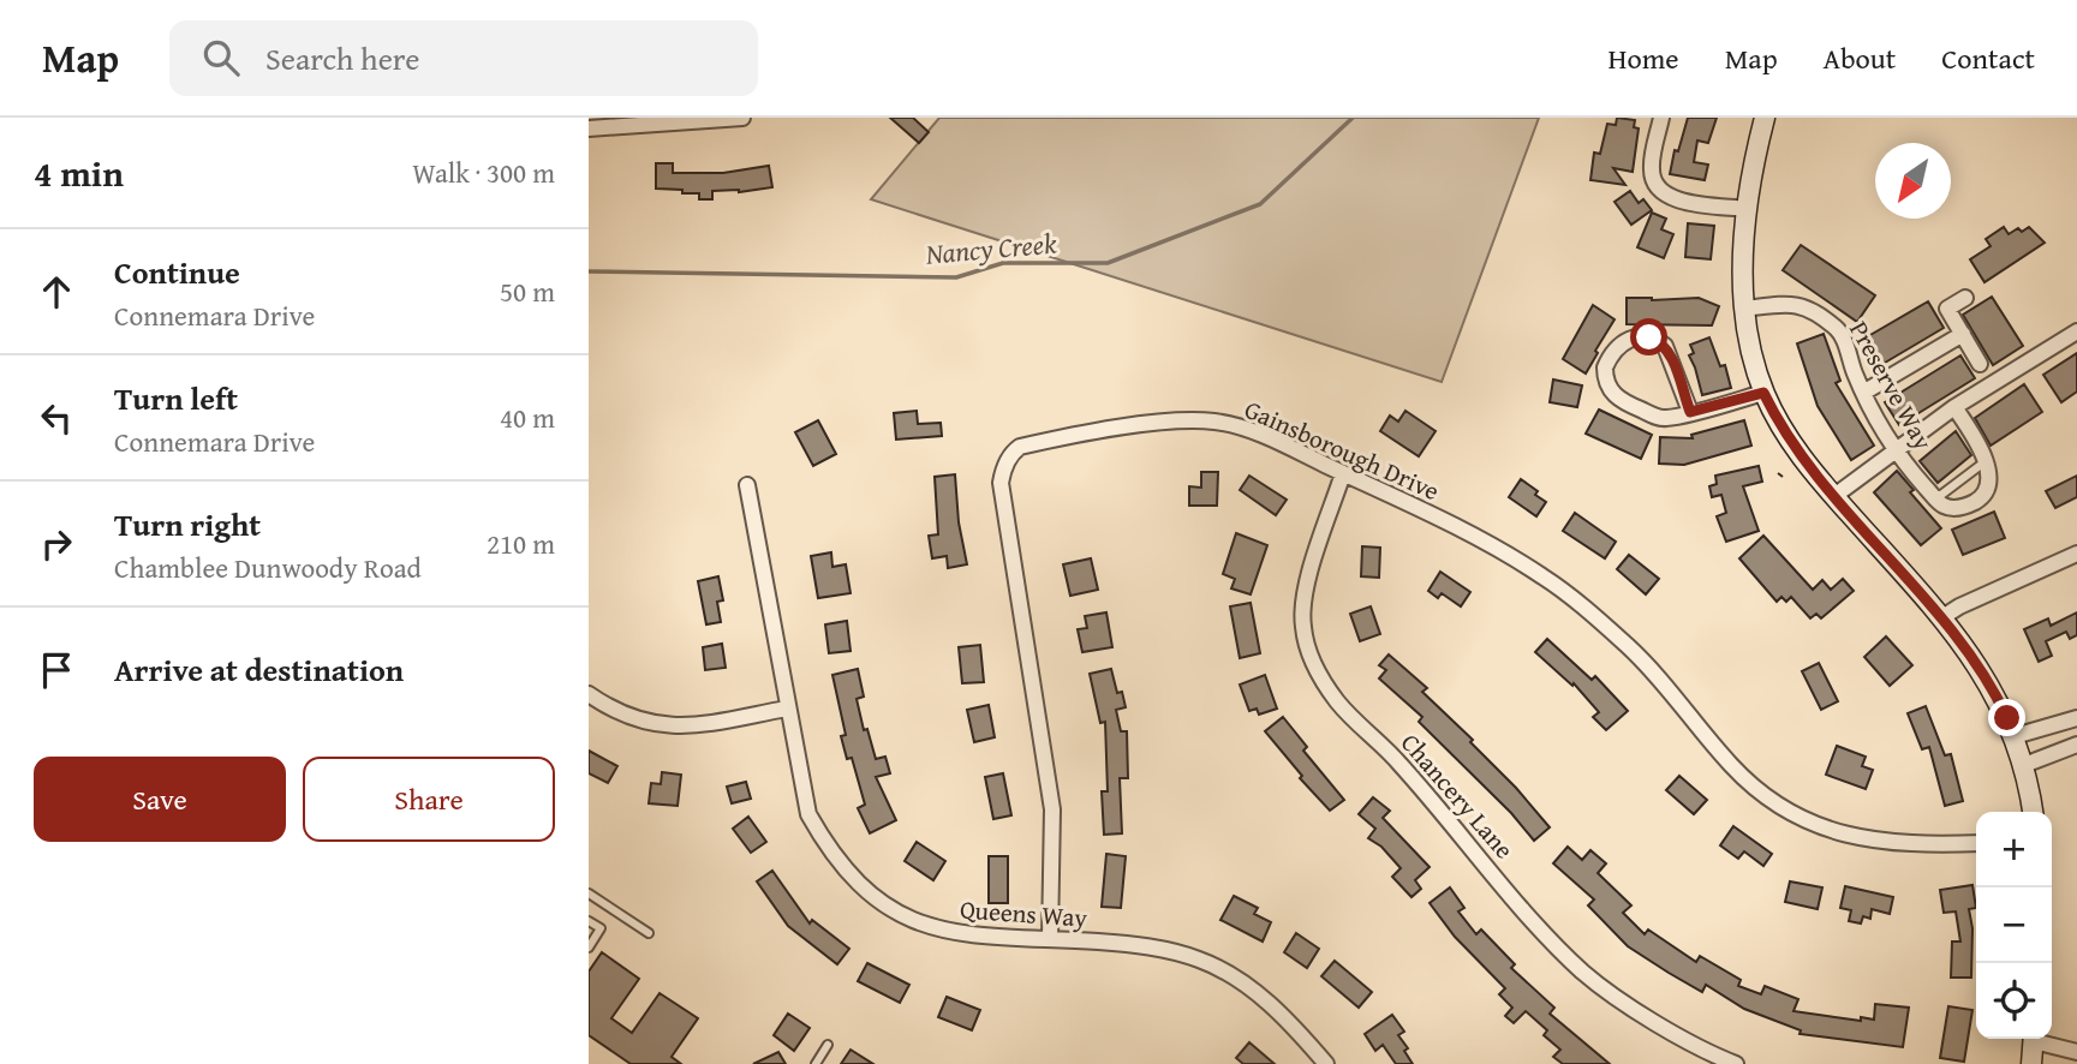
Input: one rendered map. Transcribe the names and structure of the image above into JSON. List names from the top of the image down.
{
  "streets": {
    "street": [
      "Preserve Way",
      "Gainsborough Drive",
      "Chancery Lane",
      "Queens Way"
    ]
  },
  "crossings": [
    ["Gainsborough Drive", "Chancery Lane"],
    ["Gainsborough Drive", "Queens Way"]
  ],
  "water": ["Nancy Creek"],
  "north": "bottom left",
  "page": {
    "header": "Map",
    "search": "Search here",
    "nav": [
      "Home",
      "Map",
      "About",
      "Contact"
    ],
    "heading": ["4 min", "Walk · 300 m"],
    "list": [
      ["Continue", "Connemara Drive", "50 m"],
      ["Turn left", "Connemara Drive", "40 m"],
      ["Turn right", "Chamblee Dunwoody Road", "210 m"],
      "Arrive at destination"
    ],
    "buttons": ["Save", "Share"],
    "map_buttons": ["+", "−"]
  }
}
